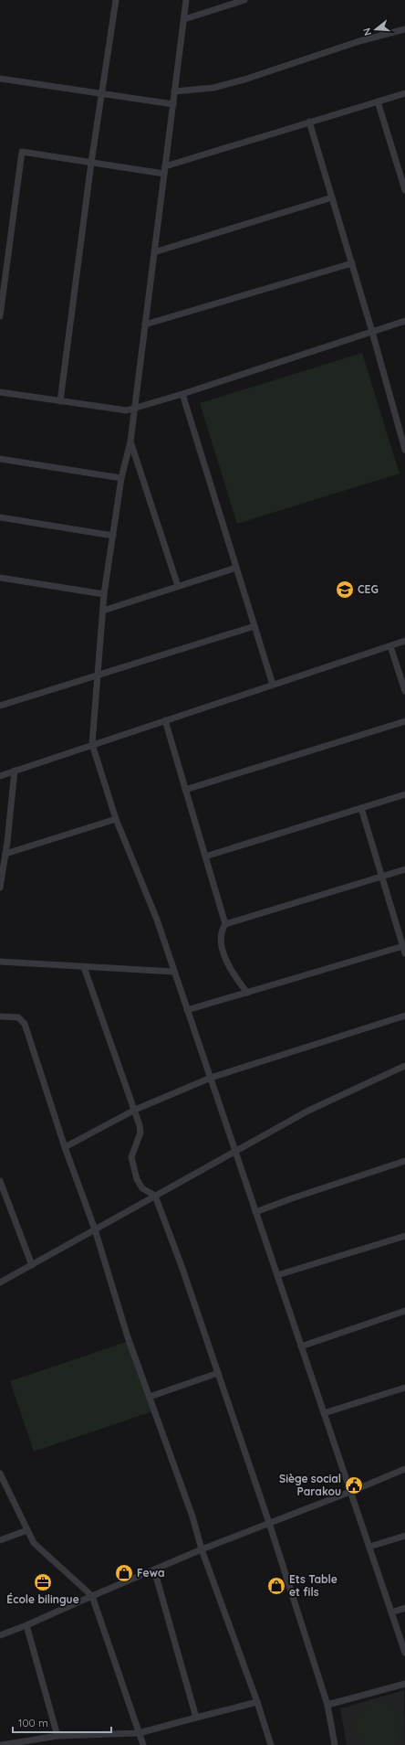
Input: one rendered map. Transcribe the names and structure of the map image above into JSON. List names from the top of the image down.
{
  "places": {
    "school or university": ["CEG"],
    "public building": ["Siège social Parakou"],
    "shop": ["Fewa", "Ets Table et fils"],
    "office": ["École bilingue"]
  },
  "scale_bar": "100 m",
  "north": "left"
}
